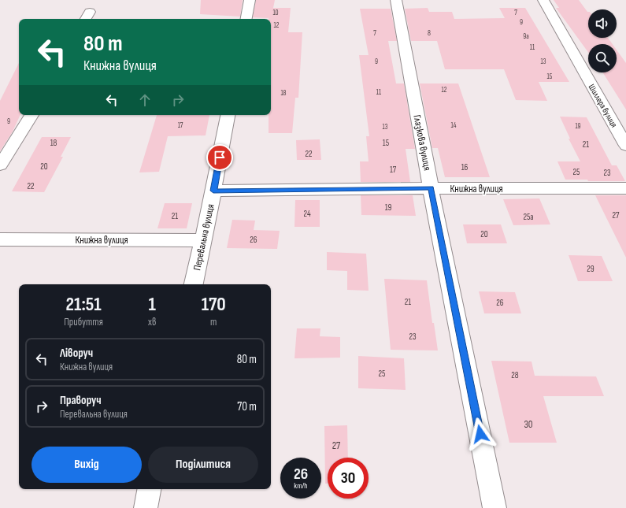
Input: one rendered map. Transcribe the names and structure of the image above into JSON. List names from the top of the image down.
{
  "streets": {
    "street": [
      "Шиллера вулиця",
      "Глазкова вулиця",
      "Книжна вулиця",
      "Перевальна вулиця"
    ]
  },
  "crossings": [
    ["Глазкова вулиця", "Книжна вулиця"],
    ["Книжна вулиця", "Перевальна вулиця"]
  ],
  "house_numbers": [
    "10",
    "7",
    "9",
    "12",
    "7",
    "8",
    "9а",
    "11",
    "9",
    "13",
    "15",
    "12",
    "11",
    "18",
    "9",
    "17",
    "14",
    "19",
    "13",
    "18",
    "15",
    "21",
    "22",
    "20",
    "16",
    "17",
    "25",
    "23",
    "22",
    "19",
    "24",
    "27",
    "21",
    "25а",
    "20",
    "26",
    "29",
    "21",
    "26",
    "23",
    "25",
    "28",
    "30",
    "27"
  ],
  "page": {
    "turn": ["80 m", "Книжна вулиця"],
    "eta": [
      "21:51",
      "Прибуття",
      "1",
      "хв",
      "170",
      "m"
    ],
    "list": [
      {
        "name": "Ліворуч",
        "note": "Книжна вулиця",
        "value": "80 m"
      },
      {
        "name": "Праворуч",
        "note": "Перевальна вулиця",
        "value": "70 m"
      }
    ],
    "buttons": ["Вихід", "Поділитися"],
    "speed": "26 km/h",
    "limit": "30"
  }
}
